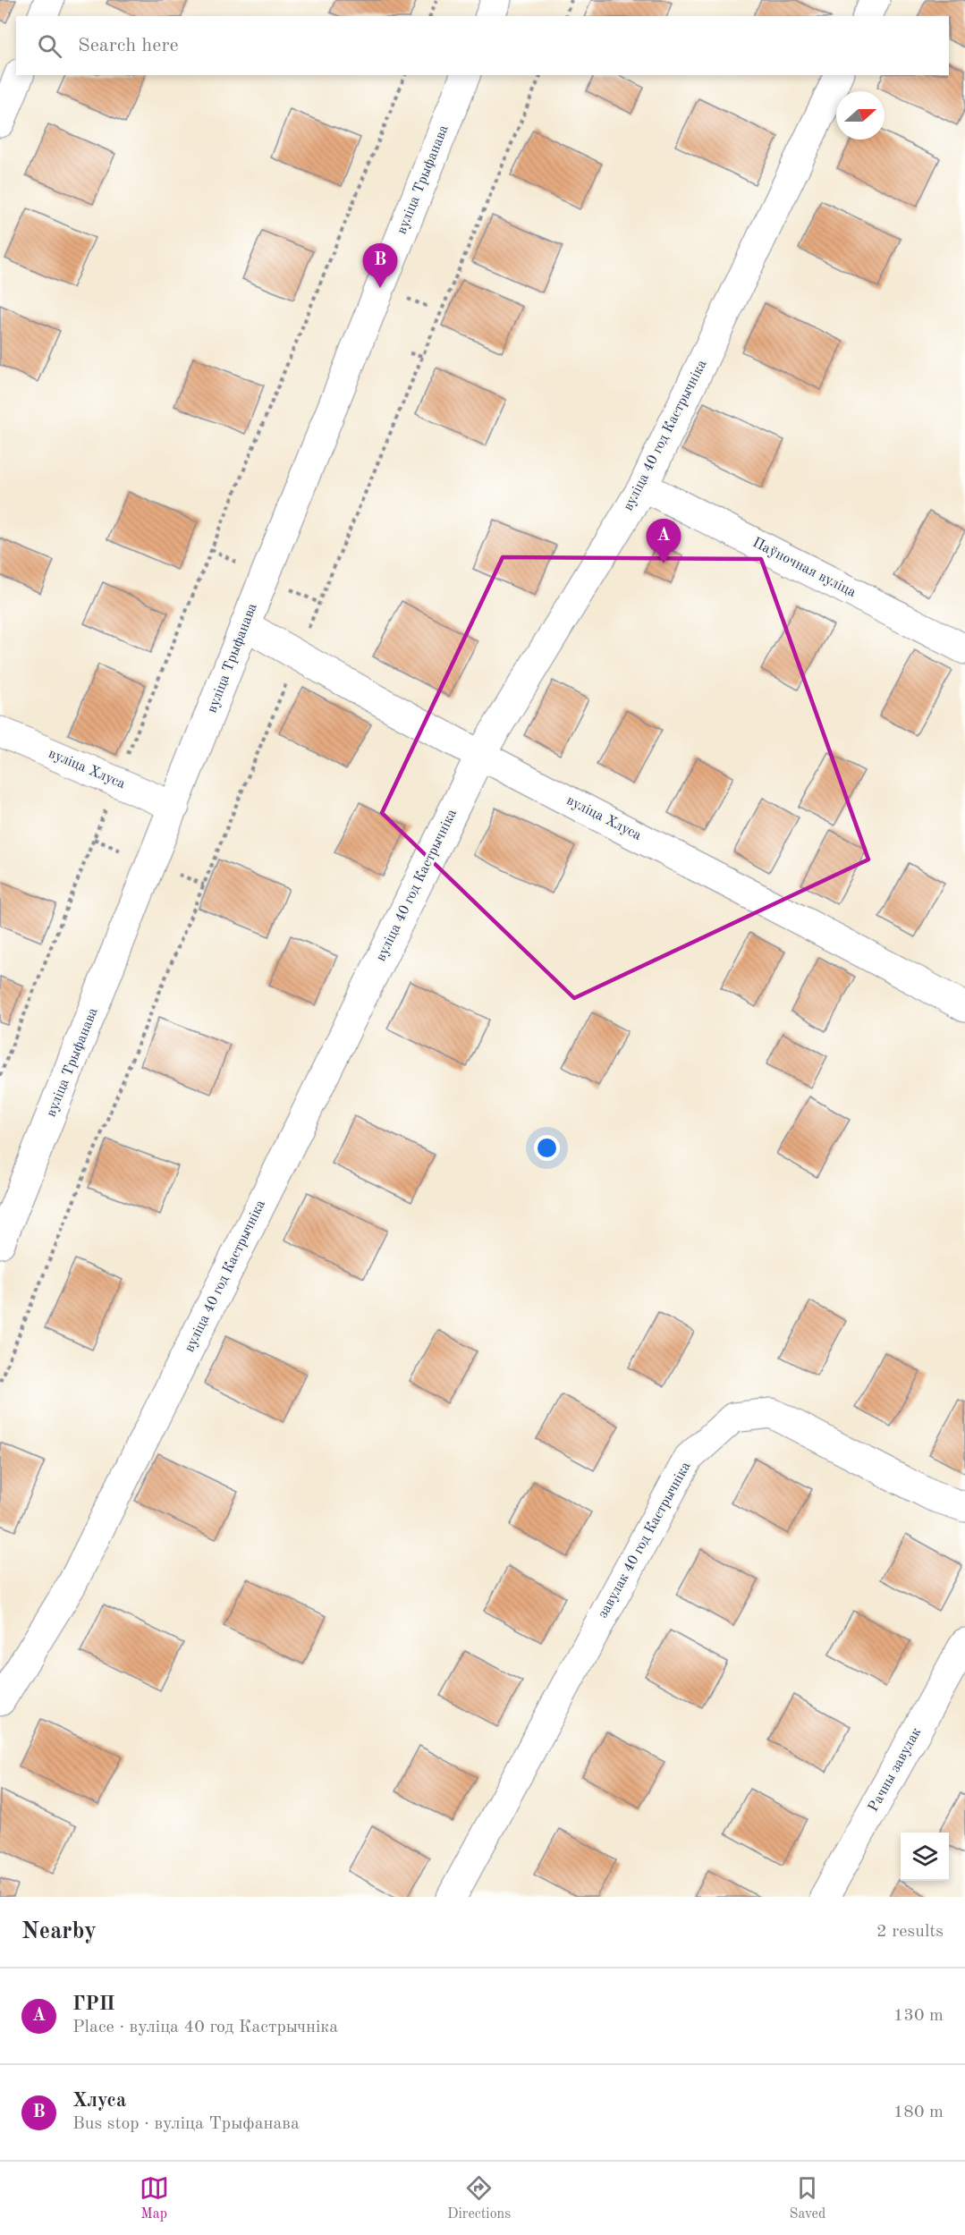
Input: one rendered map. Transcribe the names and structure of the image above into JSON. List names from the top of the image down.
{
  "streets": {
    "street": [
      "вуліца Трыфанава",
      "вуліца 40 год Кастрычніка",
      "Паўночная вуліца",
      "вуліца Хлуса",
      "завулак 40 год Кастрычніка",
      "Рачны завулак"
    ]
  },
  "crossings": [
    ["вуліца Трыфанава", "вуліца Хлуса"],
    ["вуліца 40 год Кастрычніка", "Паўночная вуліца"],
    ["вуліца 40 год Кастрычніка", "вуліца Хлуса"]
  ],
  "north": "right",
  "page": {
    "search": "Search here",
    "pins": ["B", "A"],
    "heading": ["Nearby", "2 results"],
    "list": [
      {
        "mark": "A",
        "name": "ГРП",
        "note": "Place · вуліца 40 год Кастрычніка",
        "value": "130 m"
      },
      {
        "mark": "B",
        "name": "Хлуса",
        "note": "Bus stop · вуліца Трыфанава",
        "value": "180 m"
      }
    ],
    "nav": ["Map", "Directions", "Saved"]
  }
}
